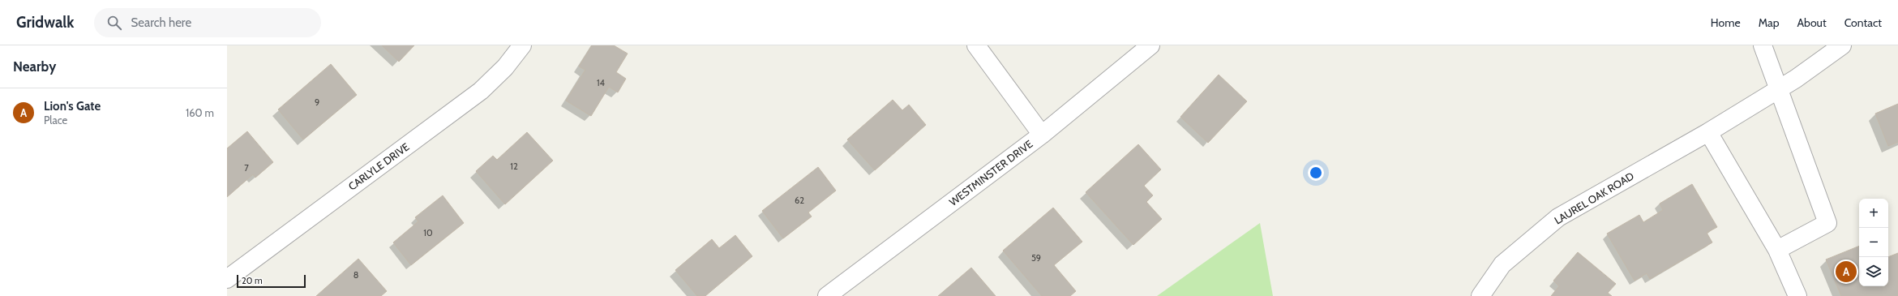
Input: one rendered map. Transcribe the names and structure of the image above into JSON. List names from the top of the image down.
{
  "streets": {
    "street": ["CARLYLE DRIVE", "WESTMINSTER DRIVE", "LAUREL OAK ROAD"]
  },
  "house_numbers": [
    "14",
    "9",
    "12",
    "7",
    "62",
    "10",
    "59",
    "8"
  ],
  "scale_bar": "20 m",
  "page": {
    "header": "Gridwalk",
    "search": "Search here",
    "nav": [
      "Home",
      "Map",
      "About",
      "Contact"
    ],
    "heading": "Nearby",
    "list": [
      {
        "mark": "A",
        "name": "Lion's Gate",
        "note": "Place",
        "value": "160 m"
      }
    ],
    "map_buttons": ["+", "−"],
    "pins": "A",
    "scale": "20 m"
  }
}
